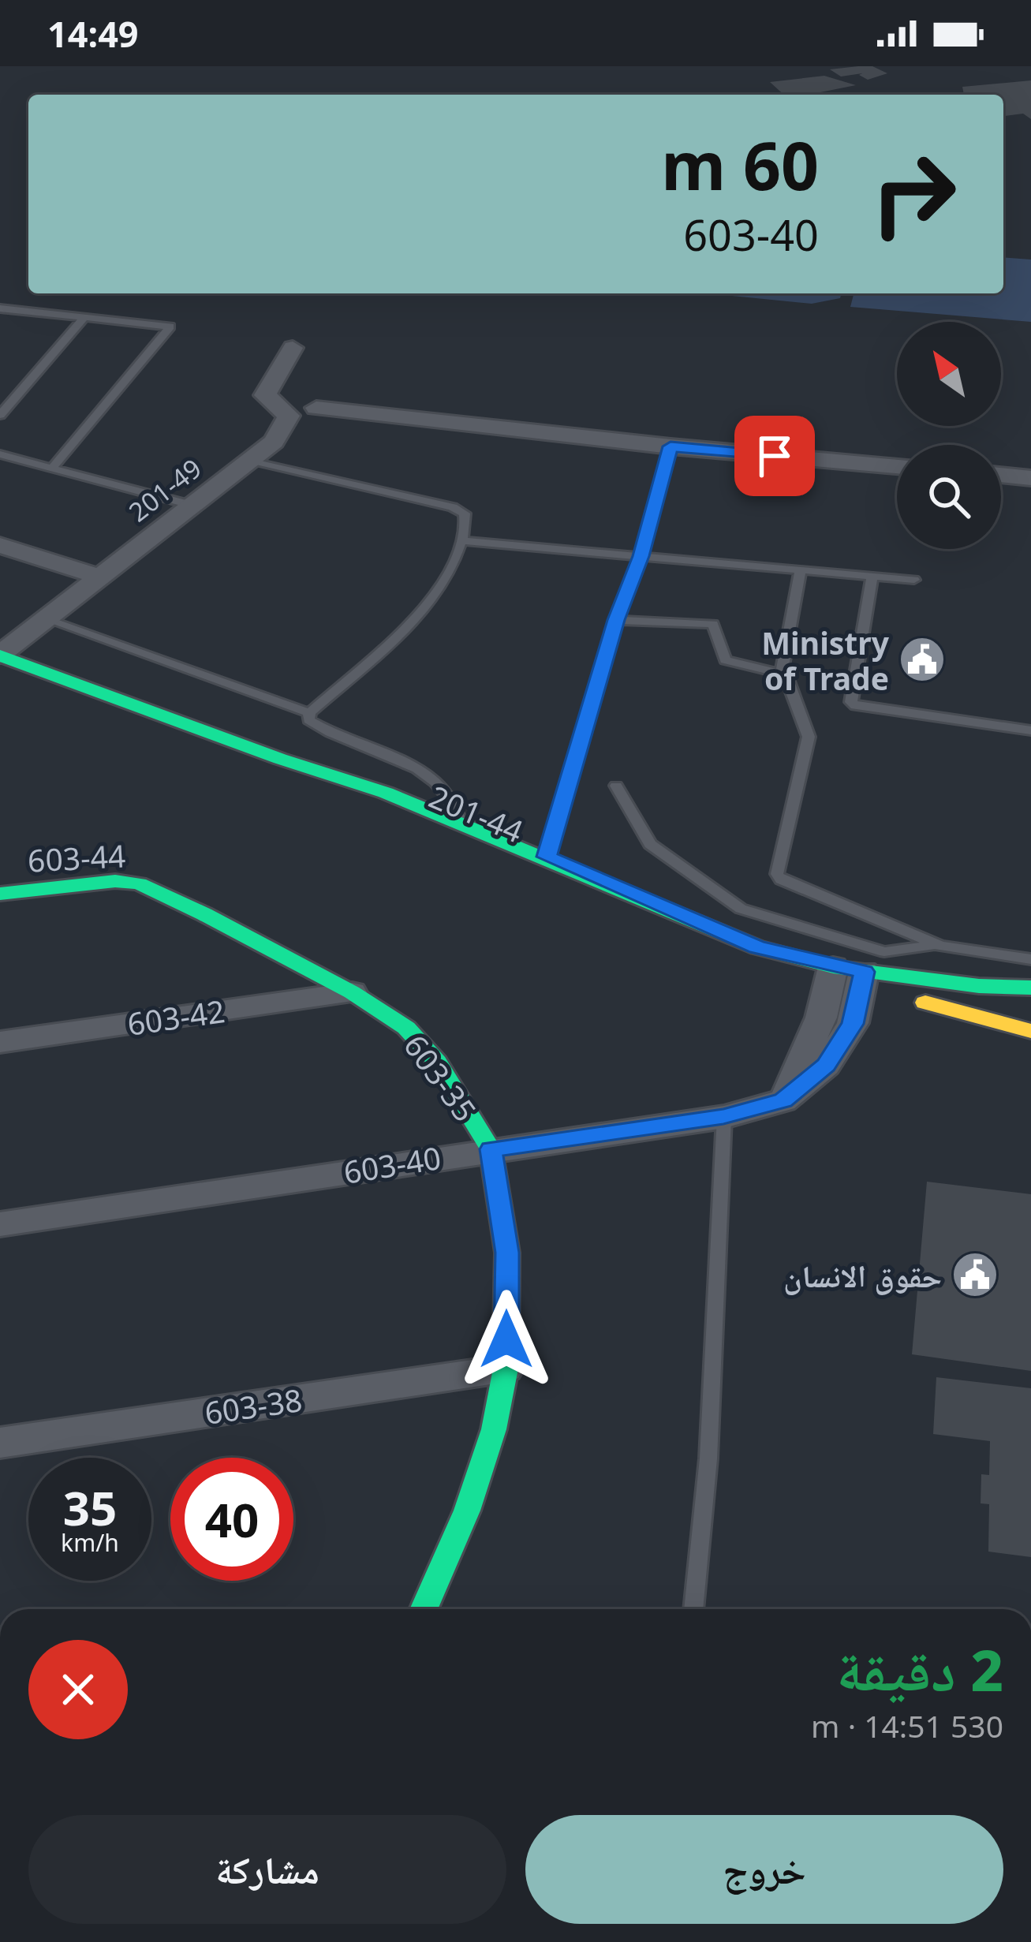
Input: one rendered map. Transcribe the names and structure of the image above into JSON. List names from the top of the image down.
{
  "streets": {
    "street": [
      "201-49",
      "201-44",
      "603-44",
      "603-42",
      "603-35",
      "603-40",
      "603-38"
    ]
  },
  "crossings": [
    ["201-49", "201-44"],
    ["201-44", "603-40"],
    ["603-44", "603-35"],
    ["603-42", "603-35"],
    ["603-35", "603-40"],
    ["603-35", "603-38"]
  ],
  "places": {
    "public building": ["Ministry of Trade", "حقوق الانسان"]
  },
  "north": "top left",
  "page": {
    "status": "14:49",
    "turn": ["60 m", "603-40"],
    "speed": "35 km/h",
    "limit": "40",
    "heading": ["2 دقيقة", "530 m · 14:51"],
    "buttons": ["خروج", "مشاركة"]
  }
}
